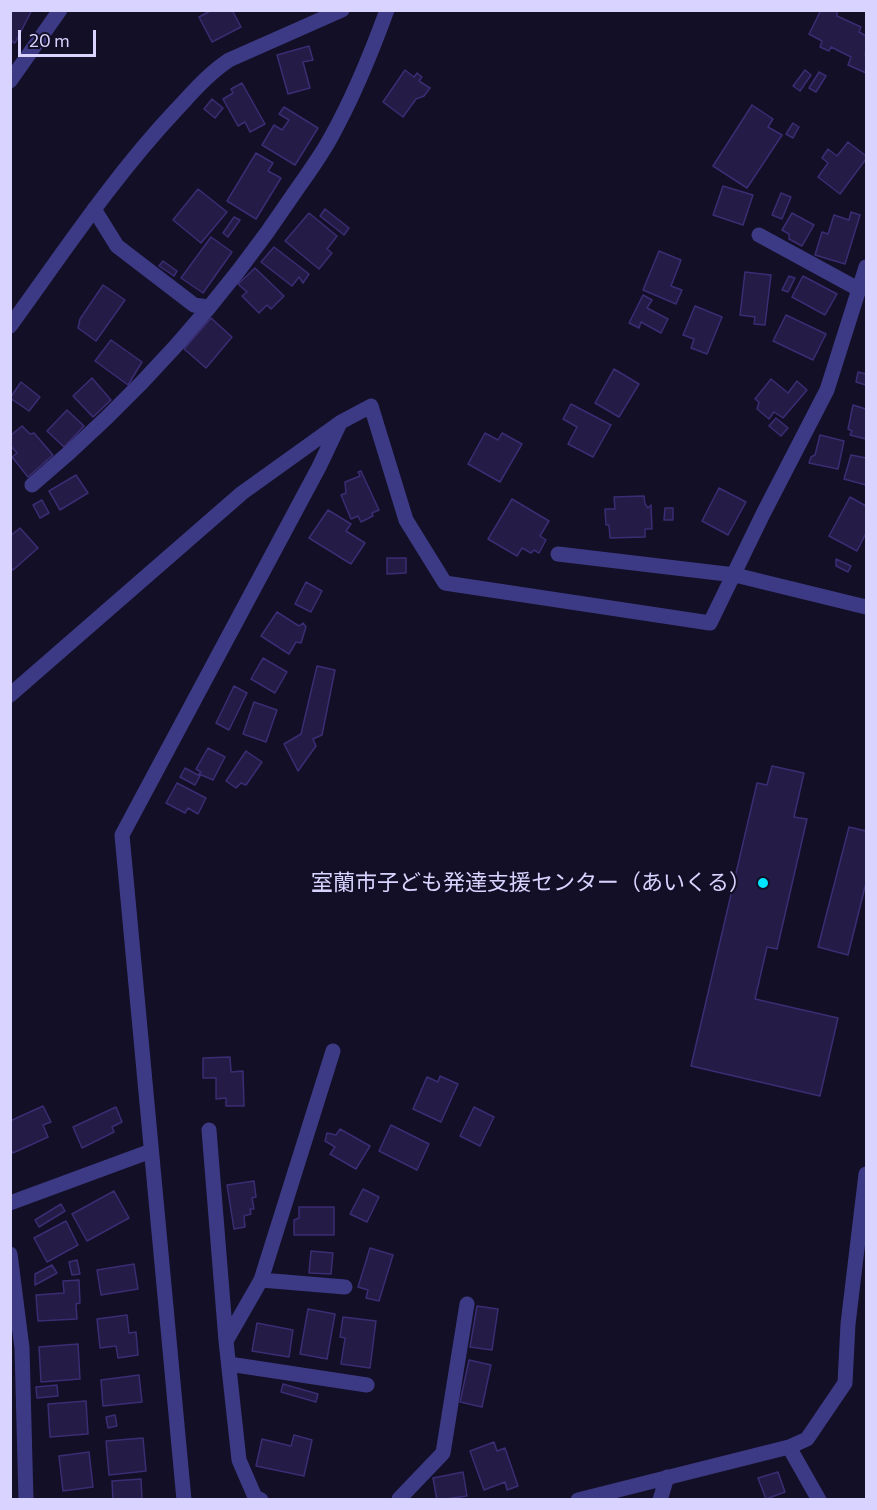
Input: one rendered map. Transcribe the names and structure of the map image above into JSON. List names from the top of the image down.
{
  "places": ["室蘭市子ども発達支援センター（あいくる）"],
  "scale_bar": "20 m"
}
